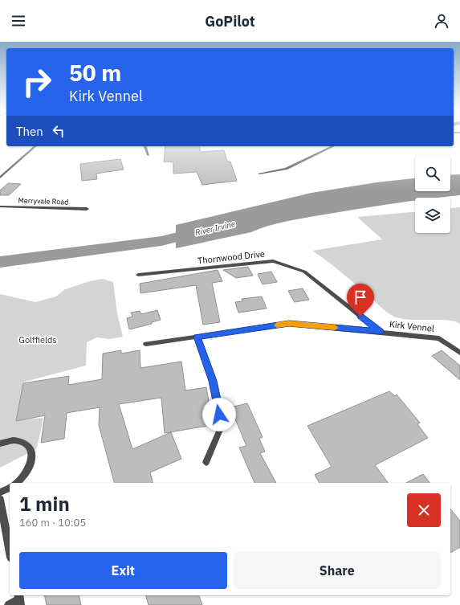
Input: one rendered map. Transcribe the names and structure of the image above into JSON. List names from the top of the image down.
{
  "streets": {
    "street": ["Merryvale Road", "Thornwood Drive", "Kirk Vennel"]
  },
  "crossings": [
    ["Thornwood Drive", "Kirk Vennel"]
  ],
  "water": ["River Irvine"],
  "parks": ["Golffields"],
  "page": {
    "header": "GoPilot",
    "turn": ["50 m", "Kirk Vennel"],
    "then": "Then",
    "heading": ["1 min", "160 m · 10:05"],
    "buttons": ["Exit", "Share"]
  }
}
